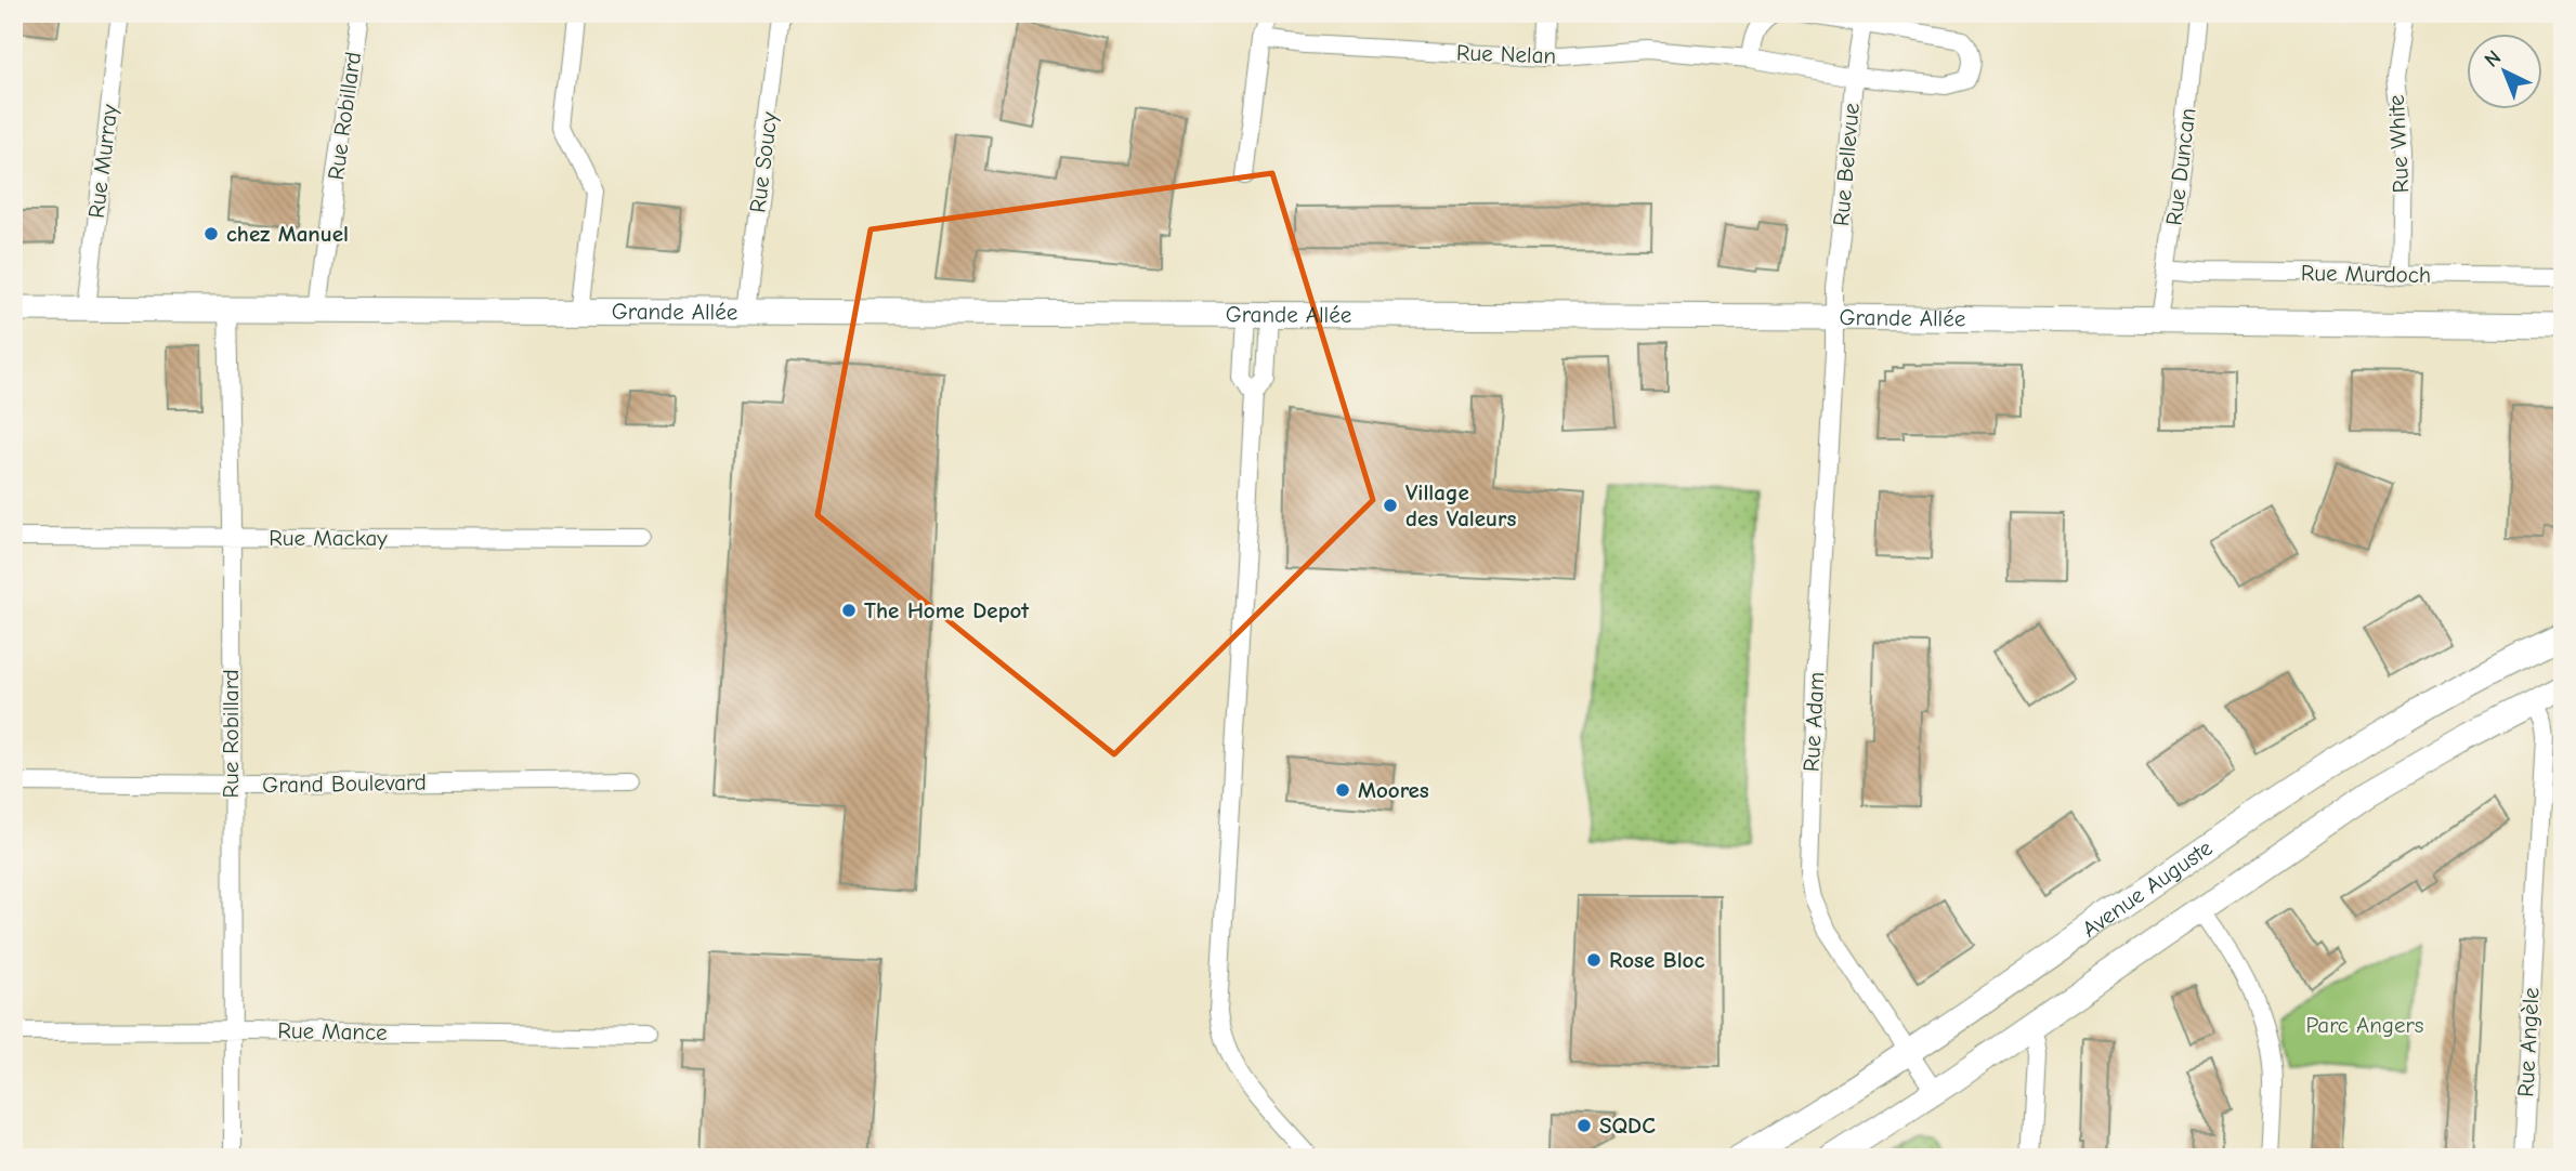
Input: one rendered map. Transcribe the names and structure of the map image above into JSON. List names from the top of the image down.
{
  "streets": {
    "main road": ["Grande Allée", "Avenue Auguste"],
    "street": [
      "Rue Nelan",
      "Rue Robillard",
      "Rue White",
      "Rue Murray",
      "Rue Soucy",
      "Rue Bellevue",
      "Rue Duncan",
      "Rue Murdoch",
      "Rue Mackay",
      "Rue Adam",
      "Grand Boulevard",
      "Rue Mance",
      "Rue Angèle"
    ]
  },
  "crossings": [
    ["Rue Nelan", "Rue Bellevue"],
    ["Rue Robillard", "Grande Allée"],
    ["Rue Robillard", "Rue Mackay"],
    ["Rue Robillard", "Grand Boulevard"],
    ["Rue Robillard", "Rue Mance"],
    ["Rue White", "Rue Murdoch"],
    ["Rue Murray", "Grande Allée"],
    ["Rue Soucy", "Grande Allée"],
    ["Rue Bellevue", "Grande Allée"],
    ["Rue Bellevue", "Rue Adam"],
    ["Rue Duncan", "Rue Murdoch"],
    ["Rue Duncan", "Grande Allée"],
    ["Grande Allée", "Rue Adam"],
    ["Rue Adam", "Avenue Auguste"],
    ["Avenue Auguste", "Rue Angèle"]
  ],
  "parks": ["Parc Angers"],
  "places": [
    "chez Manuel",
    "Village des Valeurs",
    "The Home Depot",
    "Moores",
    "Rose Bloc",
    "SQDC"
  ],
  "north": "top left"
}
